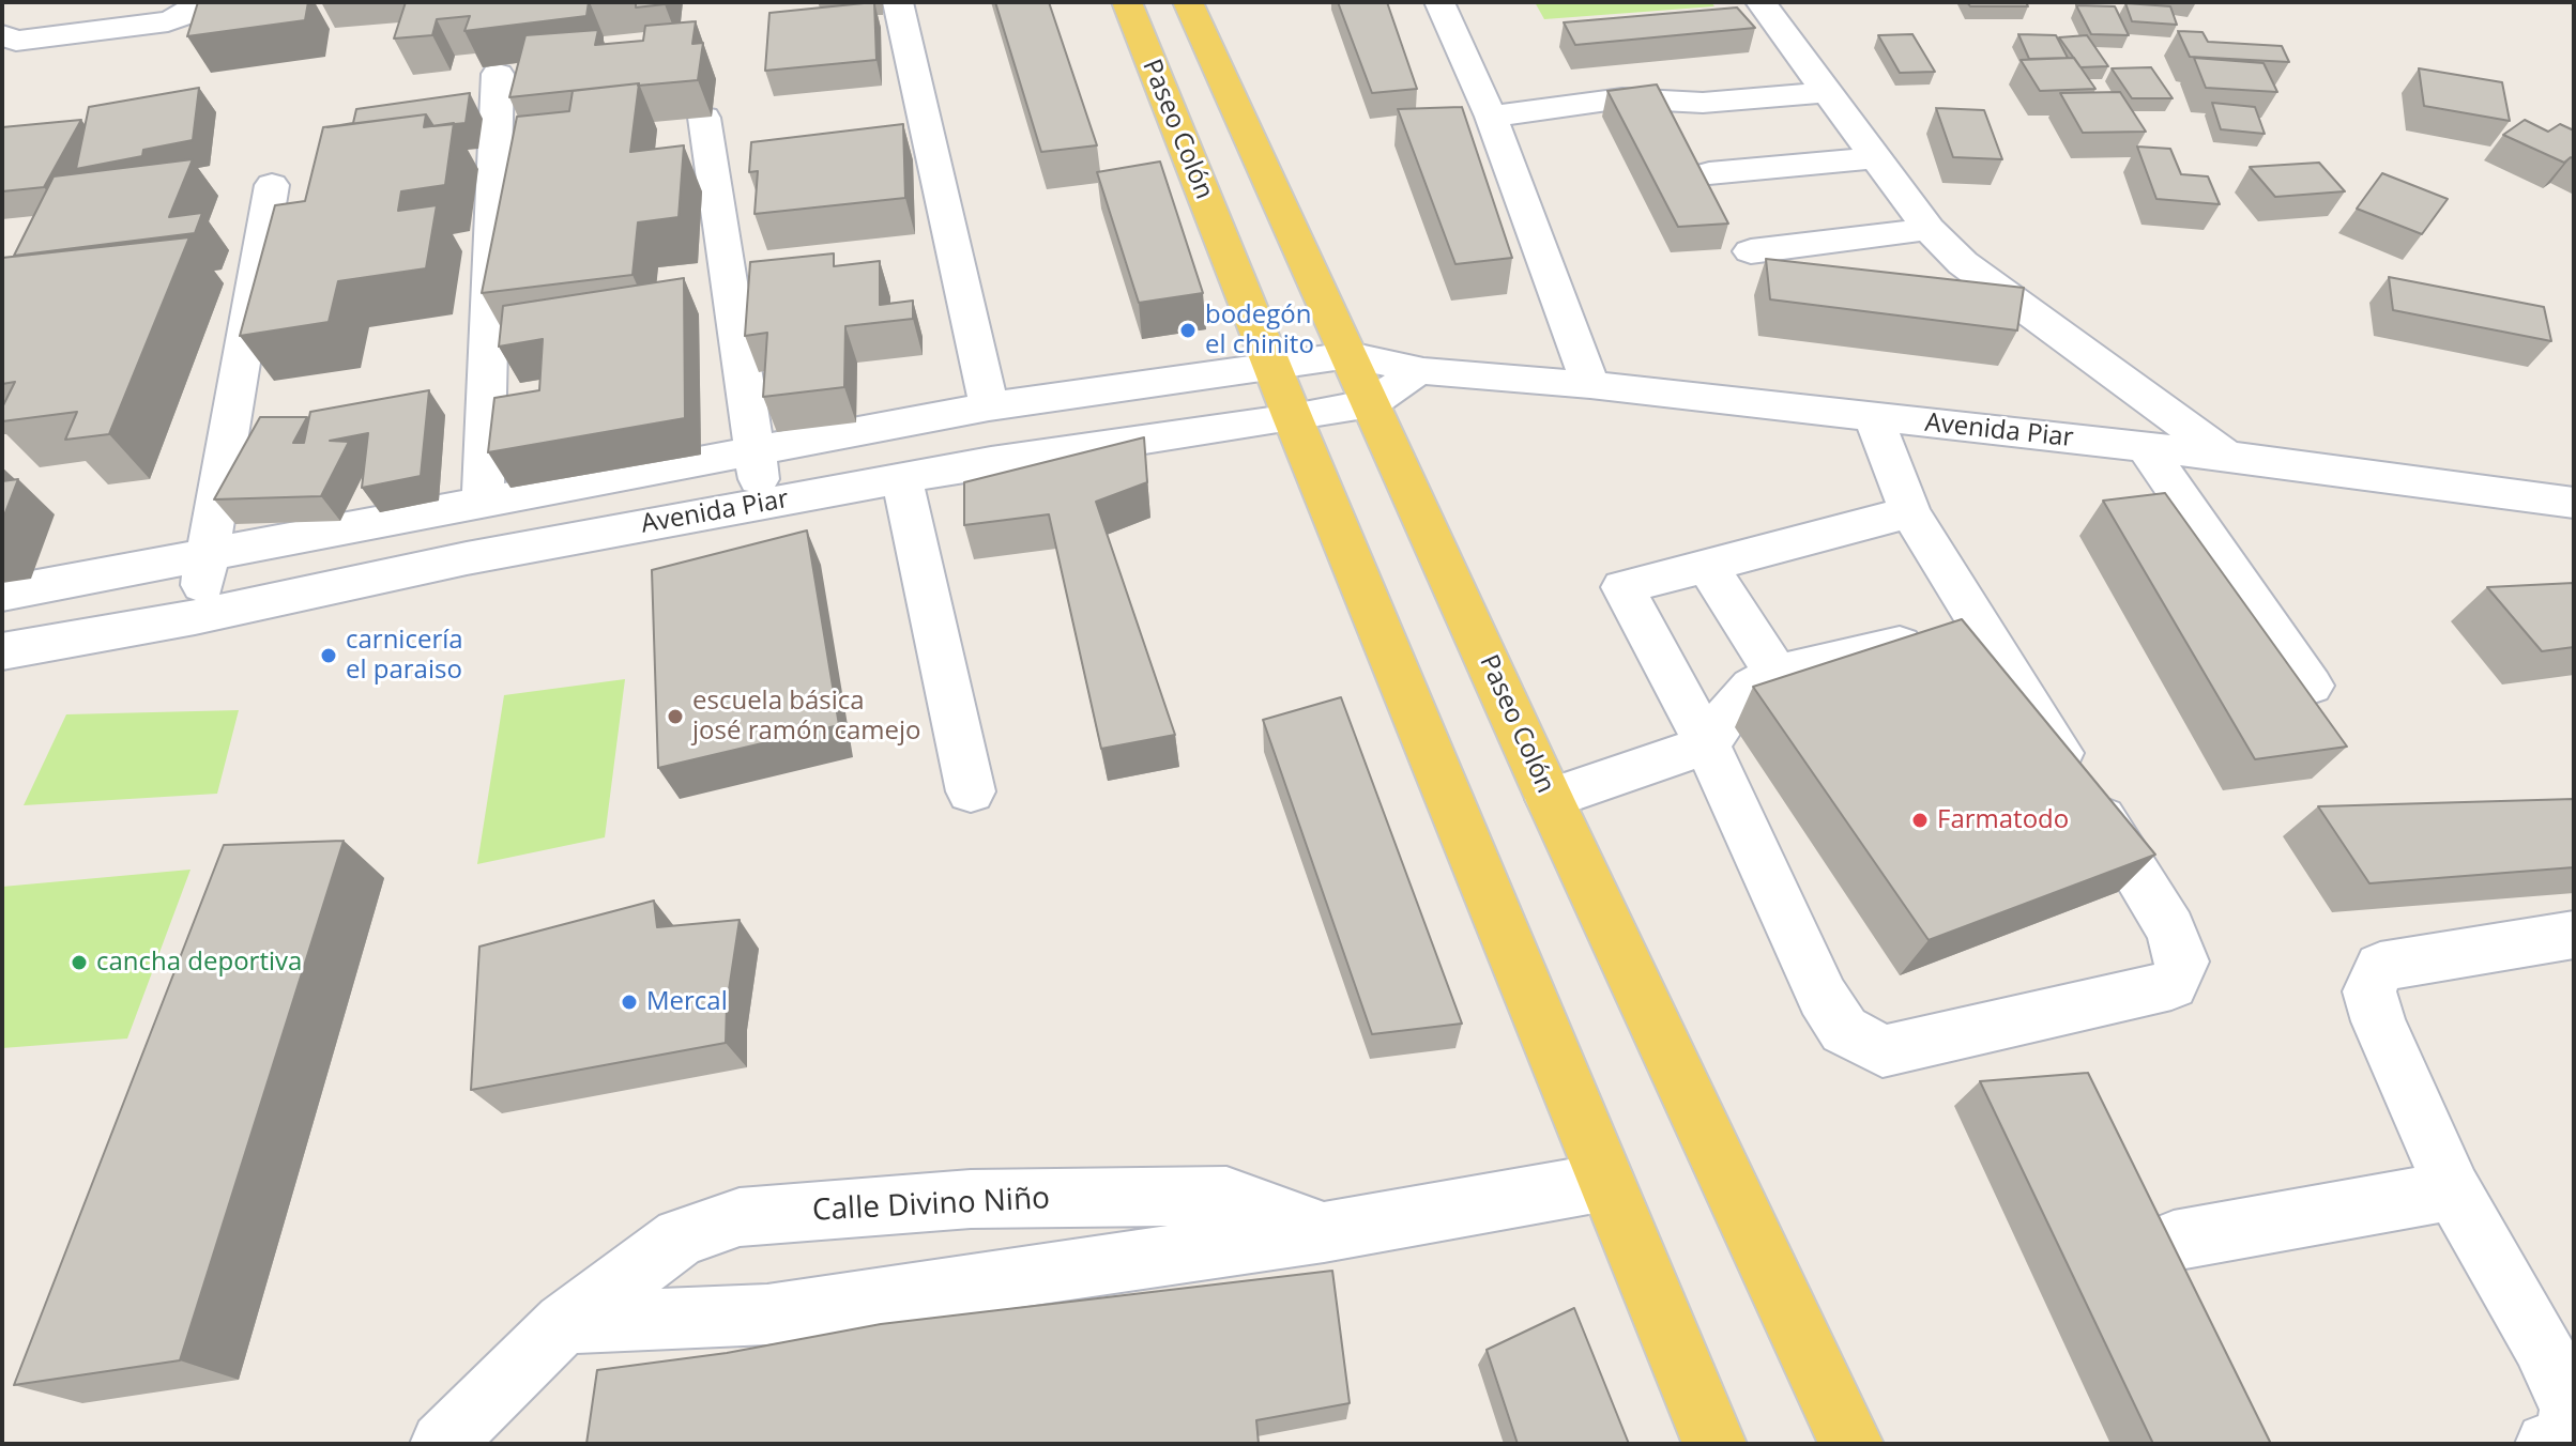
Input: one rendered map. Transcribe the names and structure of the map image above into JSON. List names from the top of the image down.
{
  "streets": {
    "main road": ["Paseo Colón"],
    "street": ["Avenida Piar", "Calle Divino Niño"]
  },
  "crossings": [
    ["Paseo Colón", "Avenida Piar"]
  ],
  "places": [
    "bodegón el chinito",
    "carnicería el paraiso",
    "escuela básica josé ramón camejo",
    "Farmatodo",
    "cancha deportiva",
    "Mercal"
  ]
}
